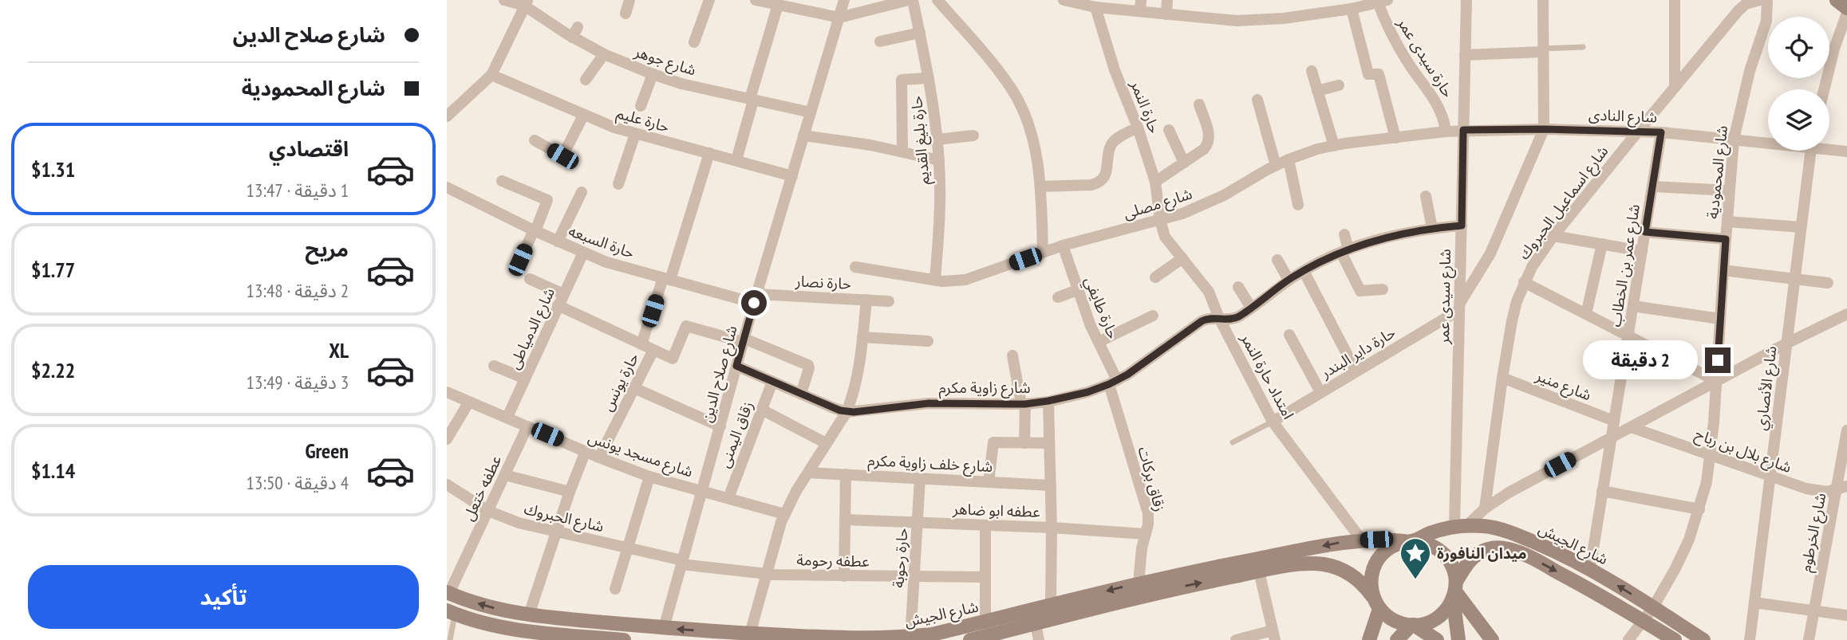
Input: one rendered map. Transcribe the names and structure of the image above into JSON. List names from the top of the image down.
{
  "streets": {
    "main road": ["شارع الجيش"],
    "street": [
      "حارة سيدى عمر",
      "شارع جوهر",
      "حارة النمر",
      "شارع النادى",
      "حارة عليم",
      "حارة بليغ القديم",
      "شارع المحمودية",
      "شارع اسماعيل الحبروك",
      "شارع مصلى",
      "حارة السبعه",
      "شارع عمر بن الخطاب",
      "حارة نصار",
      "شارع سيدى عمر",
      "حارة طايفي",
      "شارع الدمياطى",
      "حارة داير البندر",
      "شارع صلاح الدين",
      "امتداد حارة النمر",
      "حارة يونس",
      "شارع منير",
      "شارع زاوية مكرم",
      "شارع الأنصاري",
      "زقاق اليمنى",
      "شارع بلال بن رباح",
      "شارع مسجد يونس",
      "شارع خلف زاوية مكرم",
      "زقاق بركات",
      "عطفه ختعل",
      "عطفه ابو ضاهر",
      "شارع الحبروك",
      "شارع الخرطوم",
      "حارة رحوبة",
      "عطفه رحومة"
    ]
  },
  "crossings": [
    ["حارة سيدى عمر", "شارع مصلى"],
    ["شارع جوهر", "شارع صلاح الدين"],
    ["حارة النمر", "شارع مصلى"],
    ["حارة النمر", "امتداد حارة النمر"],
    ["شارع النادى", "شارع المحمودية"],
    ["شارع النادى", "شارع اسماعيل الحبروك"],
    ["شارع النادى", "شارع مصلى"],
    ["شارع النادى", "شارع عمر بن الخطاب"],
    ["شارع النادى", "شارع سيدى عمر"],
    ["حارة عليم", "شارع صلاح الدين"],
    ["حارة بليغ القديم", "شارع مصلى"],
    ["شارع المحمودية", "شارع بلال بن رباح"],
    ["شارع المحمودية", "شارع الجيش"],
    ["شارع اسماعيل الحبروك", "شارع منير"],
    ["شارع مصلى", "شارع سيدى عمر"],
    ["شارع مصلى", "حارة طايفي"],
    ["شارع مصلى", "امتداد حارة النمر"],
    ["حارة السبعه", "حارة نصار"],
    ["حارة السبعه", "شارع الدمياطى"],
    ["حارة السبعه", "شارع صلاح الدين"],
    ["شارع عمر بن الخطاب", "شارع منير"],
    ["شارع عمر بن الخطاب", "شارع الجيش"],
    ["حارة نصار", "شارع صلاح الدين"],
    ["شارع سيدى عمر", "حارة داير البندر"],
    ["شارع سيدى عمر", "شارع زاوية مكرم"],
    ["شارع سيدى عمر", "شارع الجيش"],
    ["حارة طايفي", "شارع زاوية مكرم"],
    ["حارة طايفي", "زقاق بركات"],
    ["شارع الدمياطى", "شارع مسجد يونس"],
    ["حارة داير البندر", "امتداد حارة النمر"],
    ["شارع صلاح الدين", "شارع زاوية مكرم"],
    ["شارع صلاح الدين", "شارع مسجد يونس"],
    ["شارع صلاح الدين", "شارع الحبروك"],
    ["شارع صلاح الدين", "شارع الجيش"],
    ["شارع صلاح الدين", "عطفه رحومة"],
    ["امتداد حارة النمر", "شارع زاوية مكرم"],
    ["امتداد حارة النمر", "شارع الجيش"],
    ["حارة يونس", "شارع مسجد يونس"],
    ["شارع زاوية مكرم", "زقاق اليمنى"],
    ["شارع زاوية مكرم", "زقاق بركات"],
    ["شارع الأنصاري", "شارع بلال بن رباح"],
    ["زقاق اليمنى", "شارع مسجد يونس"],
    ["شارع بلال بن رباح", "شارع الخرطوم"],
    ["شارع مسجد يونس", "عطفه ختعل"],
    ["شارع خلف زاوية مكرم", "حارة رحوبة"],
    ["زقاق بركات", "عطفه ابو ضاهر"],
    ["زقاق بركات", "شارع الجيش"],
    ["عطفه ختعل", "شارع الحبروك"],
    ["عطفه ختعل", "شارع الجيش"],
    ["عطفه ابو ضاهر", "حارة رحوبة"],
    ["شارع الحبروك", "عطفه رحومة"],
    ["شارع الجيش", "حارة رحوبة"],
    ["حارة رحوبة", "عطفه رحومة"]
  ],
  "places": {
    "place": ["ميدان النافورة"]
  },
  "page": {
    "banner": ["شارع صلاح الدين", "شارع المحمودية"],
    "list": [
      {
        "name": "اقتصادي",
        "note": "1 دقيقة · 13:47",
        "value": "$1.31"
      },
      {
        "name": "مريح",
        "note": "2 دقيقة · 13:48",
        "value": "$1.77"
      },
      {
        "name": "XL",
        "note": "3 دقيقة · 13:49",
        "value": "$2.22"
      },
      {
        "name": "Green",
        "note": "4 دقيقة · 13:50",
        "value": "$1.14"
      }
    ],
    "bubble": "2 دقيقة",
    "buttons": "تأكيد"
  }
}
